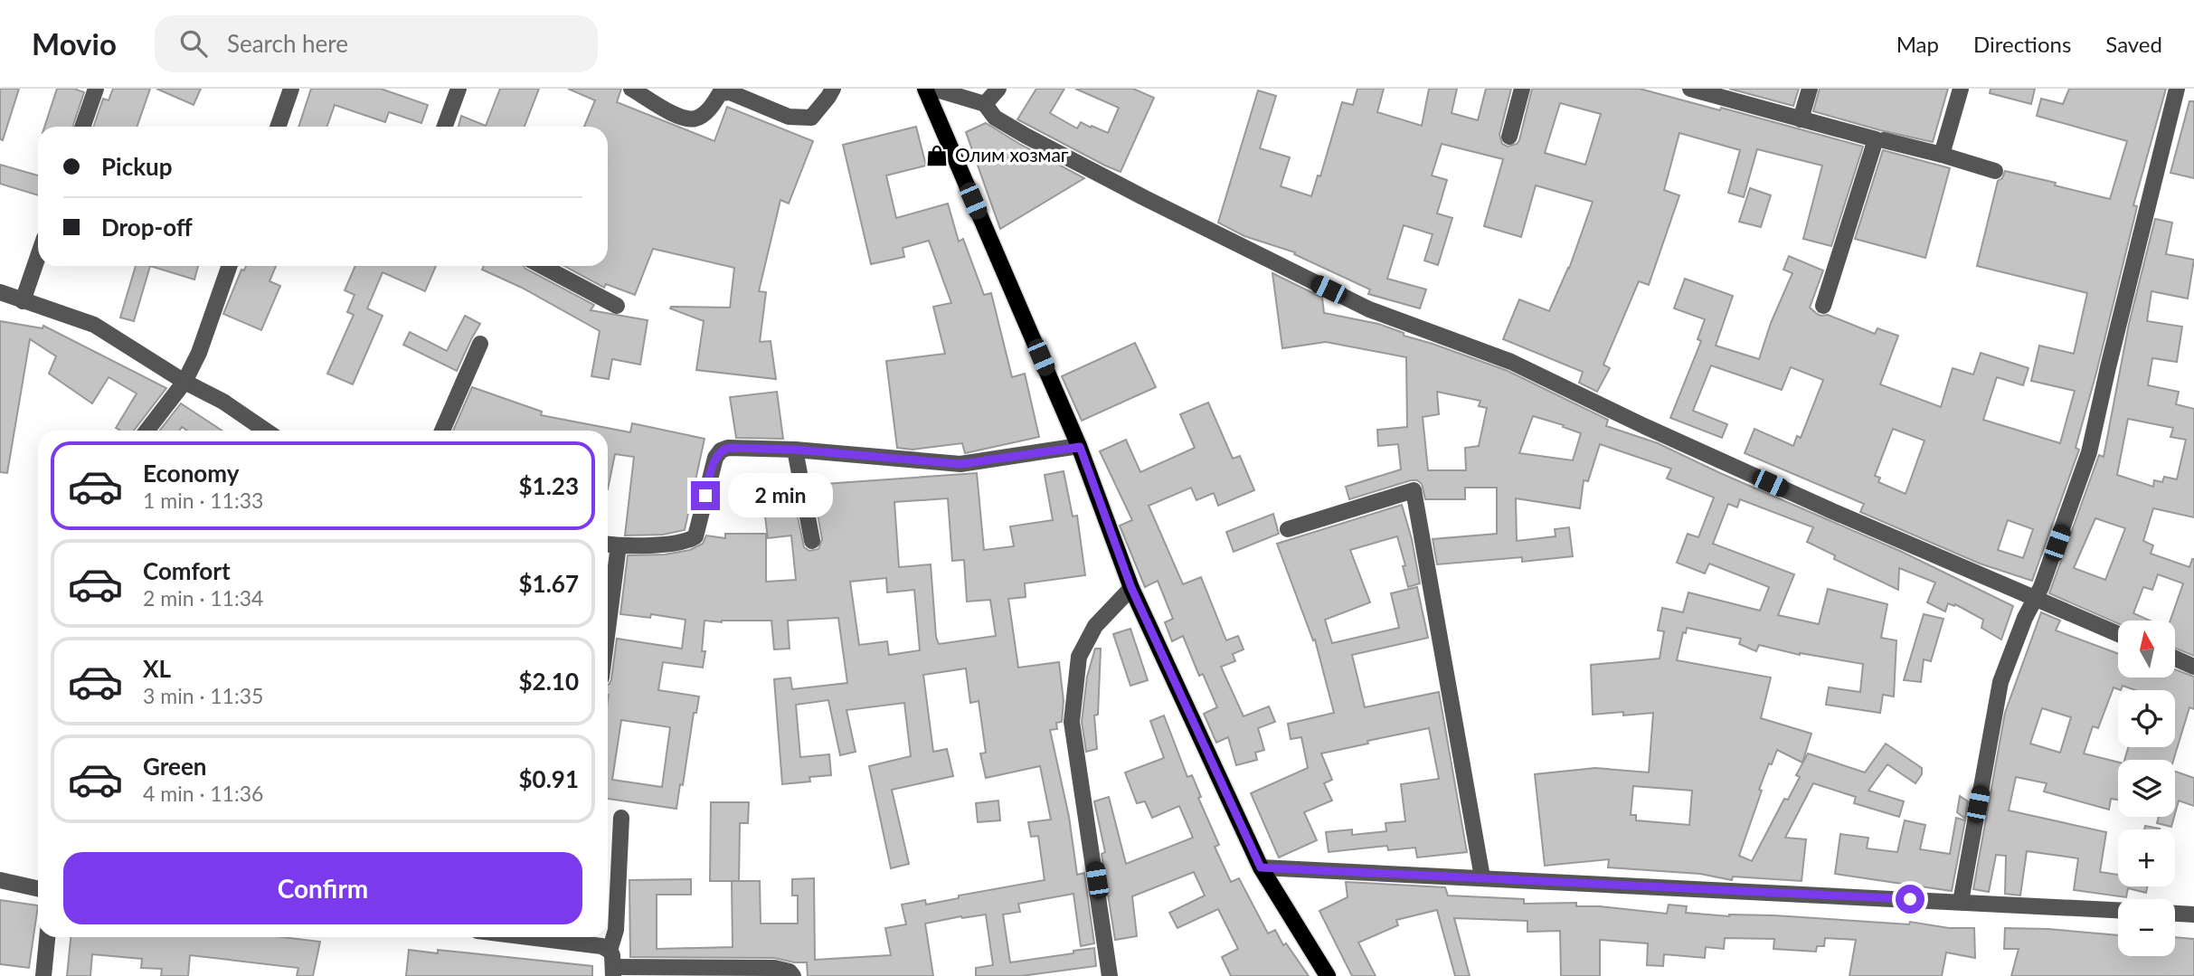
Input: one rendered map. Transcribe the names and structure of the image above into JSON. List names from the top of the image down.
{
  "places": {
    "shop": ["Олим хозмаг"]
  },
  "north": "top",
  "page": {
    "header": "Movio",
    "search": "Search here",
    "nav": ["Map", "Directions", "Saved"],
    "banner": ["Pickup", "Drop-off"],
    "list": [
      {
        "name": "Economy",
        "note": "1 min · 11:33",
        "value": "$1.23"
      },
      {
        "name": "Comfort",
        "note": "2 min · 11:34",
        "value": "$1.67"
      },
      {
        "name": "XL",
        "note": "3 min · 11:35",
        "value": "$2.10"
      },
      {
        "name": "Green",
        "note": "4 min · 11:36",
        "value": "$0.91"
      }
    ],
    "bubble": "2 min",
    "map_buttons": ["+", "−"],
    "buttons": "Confirm"
  }
}
